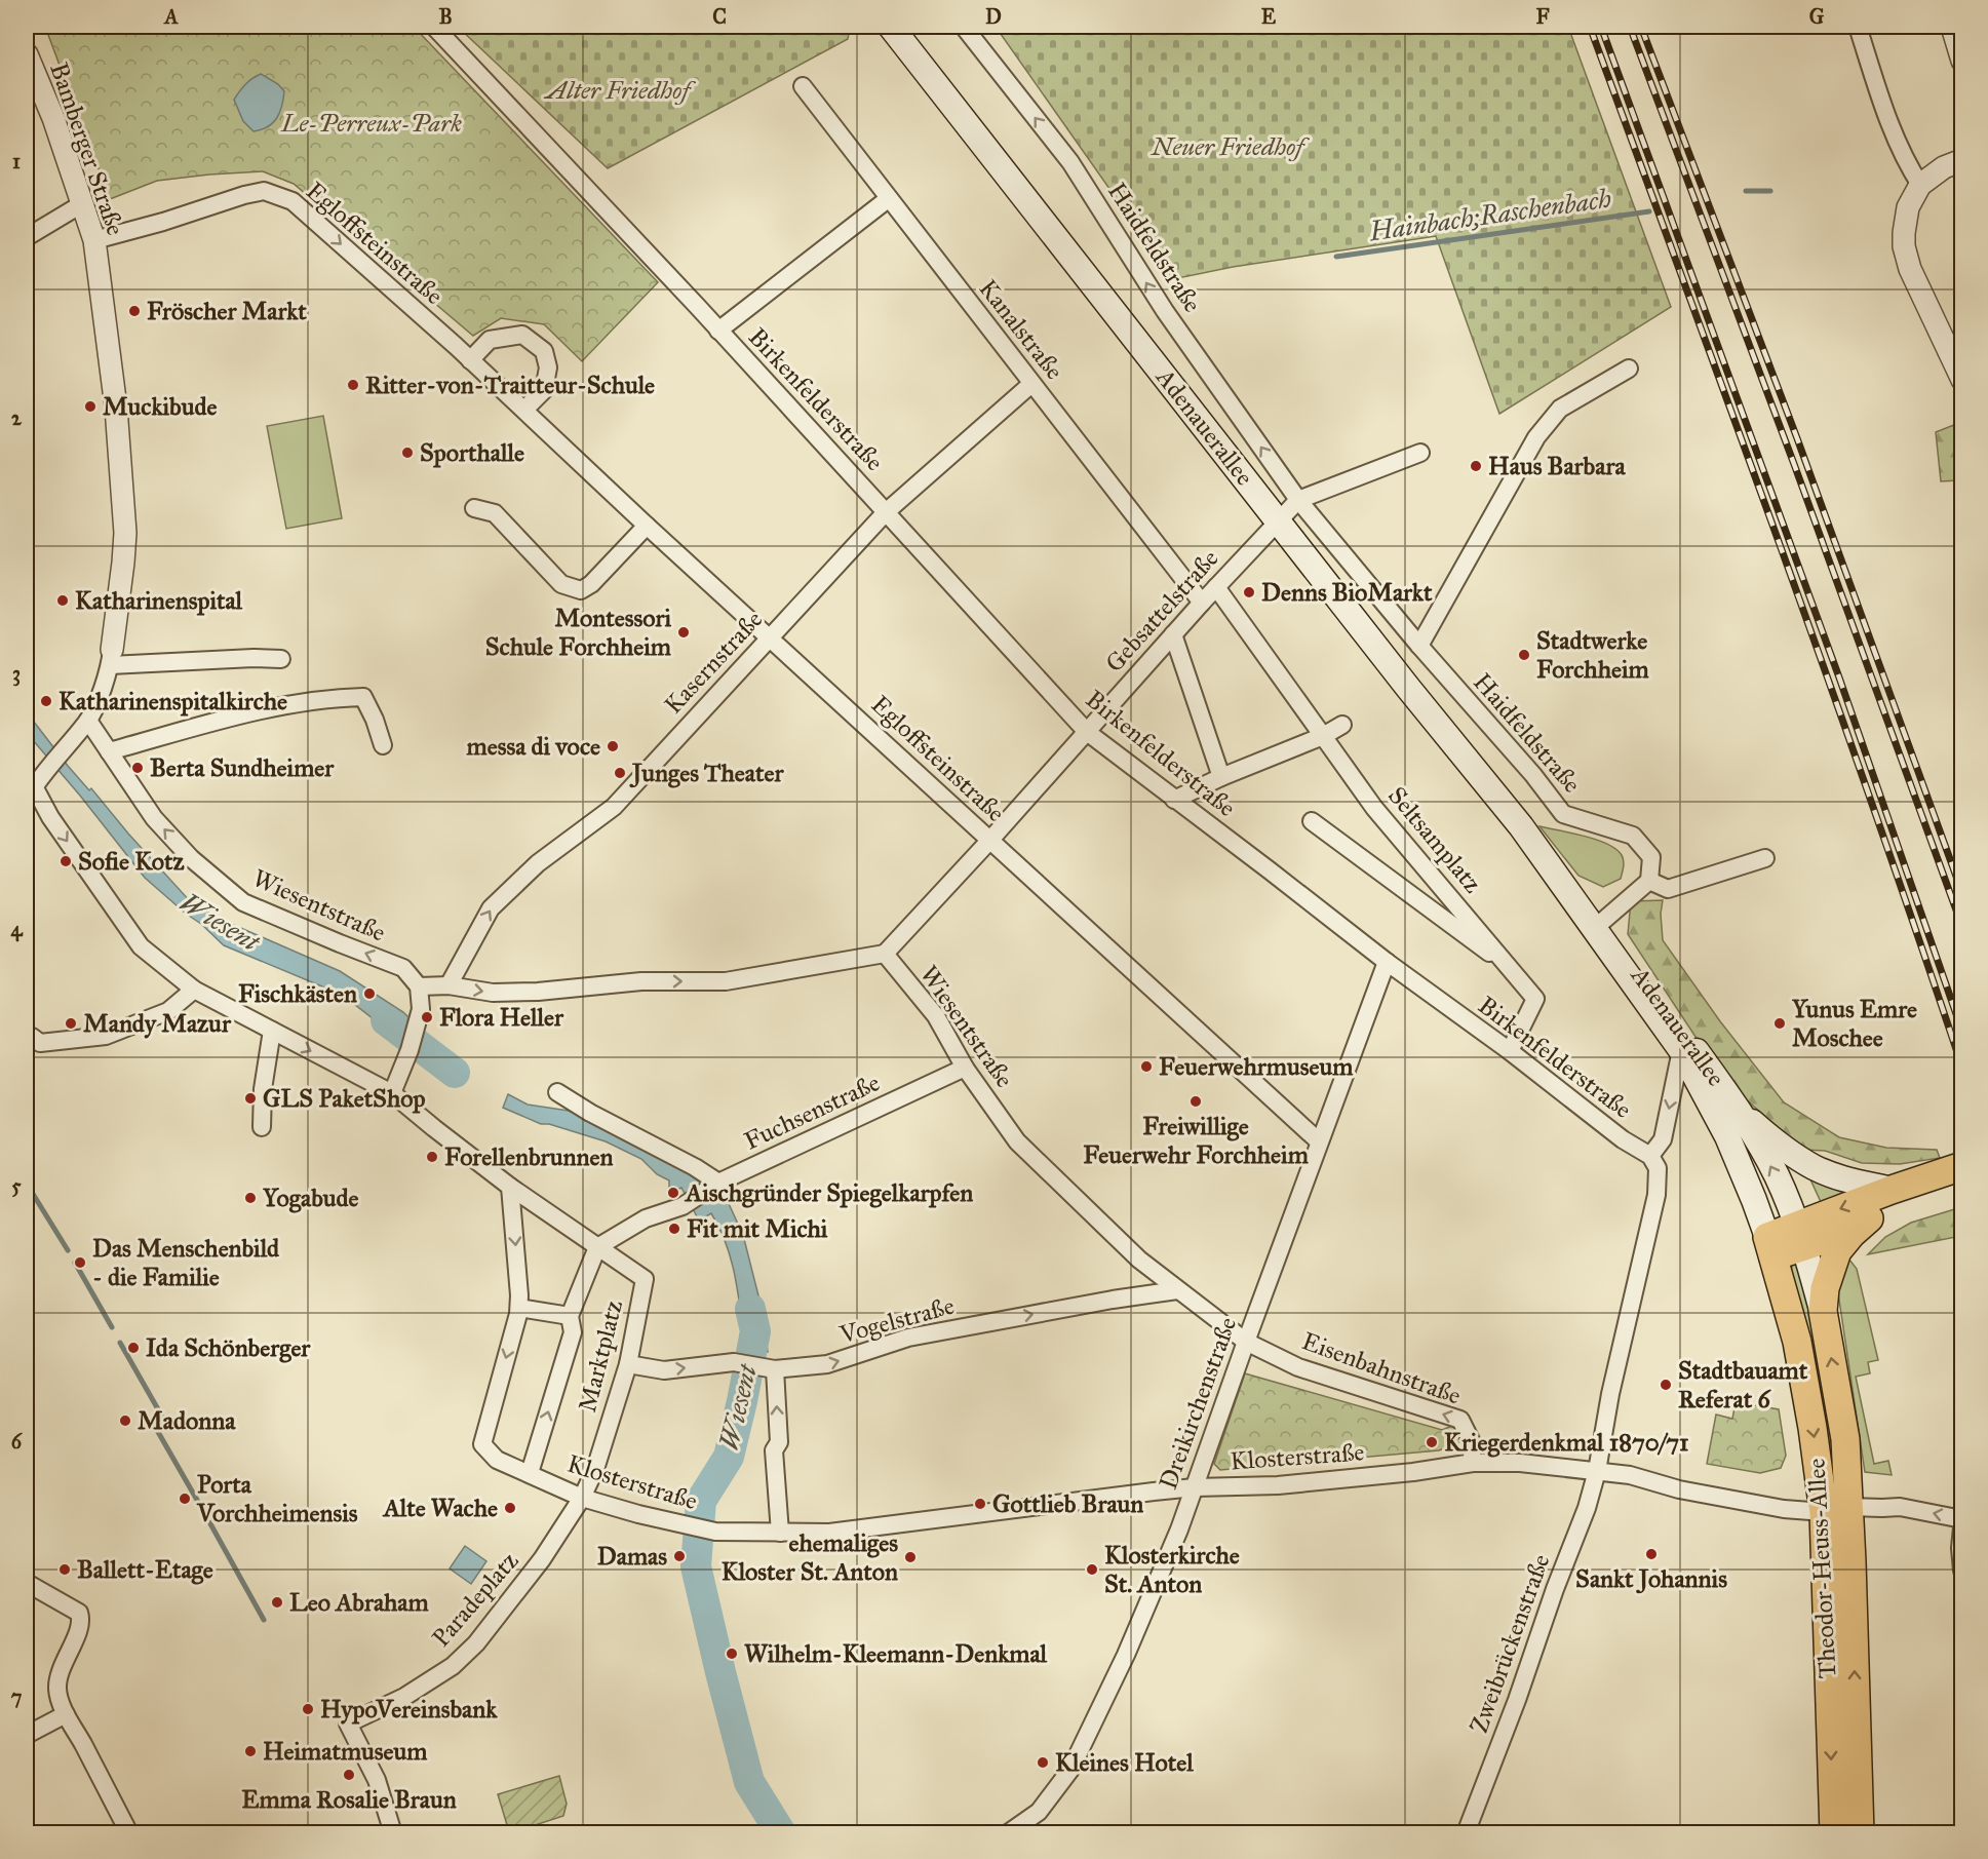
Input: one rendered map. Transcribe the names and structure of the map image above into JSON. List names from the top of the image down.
{
  "streets": {
    "main road": ["Adenauerallee", "Theodor-Heuss-Allee"],
    "street": [
      "Bamberger Straße",
      "Egloffsteinstraße",
      "Haidfeldstraße",
      "Kanalstraße",
      "Birkenfelderstraße",
      "Gebsattelstraße",
      "Kasernstraße",
      "Seltsamplatz",
      "Wiesentstraße",
      "Fuchsenstraße",
      "Vogelstraße",
      "Marktplatz",
      "Eisenbahnstraße",
      "Dreikirchenstraße",
      "Klosterstraße",
      "Paradeplatz",
      "Zweibrückenstraße"
    ]
  },
  "crossings": [
    ["Bamberger Straße", "Egloffsteinstraße"],
    ["Bamberger Straße", "Wiesentstraße"],
    ["Bamberger Straße", "Marktplatz"],
    ["Egloffsteinstraße", "Gebsattelstraße"],
    ["Egloffsteinstraße", "Kasernstraße"],
    ["Egloffsteinstraße", "Dreikirchenstraße"],
    ["Kanalstraße", "Gebsattelstraße"],
    ["Kanalstraße", "Kasernstraße"],
    ["Birkenfelderstraße", "Gebsattelstraße"],
    ["Birkenfelderstraße", "Kasernstraße"],
    ["Birkenfelderstraße", "Seltsamplatz"],
    ["Birkenfelderstraße", "Dreikirchenstraße"],
    ["Adenauerallee", "Gebsattelstraße"],
    ["Adenauerallee", "Theodor-Heuss-Allee"],
    ["Gebsattelstraße", "Seltsamplatz"],
    ["Gebsattelstraße", "Wiesentstraße"],
    ["Wiesentstraße", "Fuchsenstraße"],
    ["Wiesentstraße", "Vogelstraße"],
    ["Wiesentstraße", "Eisenbahnstraße"],
    ["Wiesentstraße", "Dreikirchenstraße"],
    ["Fuchsenstraße", "Marktplatz"],
    ["Vogelstraße", "Marktplatz"],
    ["Marktplatz", "Klosterstraße"],
    ["Marktplatz", "Paradeplatz"],
    ["Eisenbahnstraße", "Dreikirchenstraße"],
    ["Eisenbahnstraße", "Klosterstraße"],
    ["Dreikirchenstraße", "Klosterstraße"],
    ["Klosterstraße", "Paradeplatz"],
    ["Klosterstraße", "Zweibrückenstraße"]
  ],
  "one_way": [
    "Haidfeldstraße",
    "Kasernstraße",
    "Wiesentstraße",
    "Vogelstraße",
    "Eisenbahnstraße"
  ],
  "water": ["Hainbach;Raschenbach", "Wiesent"],
  "parks": ["Alter Friedhof", "Le-Perreux-Park", "Neuer Friedhof"],
  "places": [
    "Fröscher Markt",
    "Ritter-von-Traitteur-Schule",
    "Muckibude",
    "Sporthalle",
    "Haus Barbara",
    "Denns BioMarkt",
    "Katharinenspital",
    "Montessori Schule Forchheim",
    "Stadtwerke Forchheim",
    "Katharinenspitalkirche",
    "messa di voce",
    "Berta Sundheimer",
    "Junges Theater",
    "Sofie Kotz",
    "Fischkästen",
    "Flora Heller",
    "Mandy Mazur",
    "Yunus Emre Moschee",
    "Feuerwehrmuseum",
    "GLS PaketShop",
    "Freiwillige Feuerwehr Forchheim",
    "Forellenbrunnen",
    "Aischgründer Spiegelkarpfen",
    "Yogabude",
    "Fit mit Michi",
    "Das Menschenbild - die Familie",
    "Ida Schönberger",
    "Stadtbauamt Referat 6",
    "Madonna",
    "Kriegerdenkmal 1870/71",
    "Porta Vorchheimensis",
    "Gottlieb Braun",
    "Alte Wache",
    "Sankt Johannis",
    "Damas",
    "ehemaliges Kloster St. Anton",
    "Ballett-Etage",
    "Klosterkirche St. Anton",
    "Leo Abraham",
    "Wilhelm-Kleemann-Denkmal",
    "HypoVereinsbank",
    "Heimatmuseum",
    "Kleines Hotel",
    "Emma Rosalie Braun"
  ],
  "grid": {
    "columns": [
      "A",
      "B",
      "C",
      "D",
      "E",
      "F",
      "G"
    ],
    "rows": [
      "1",
      "2",
      "3",
      "4",
      "5",
      "6",
      "7"
    ]
  }
}
